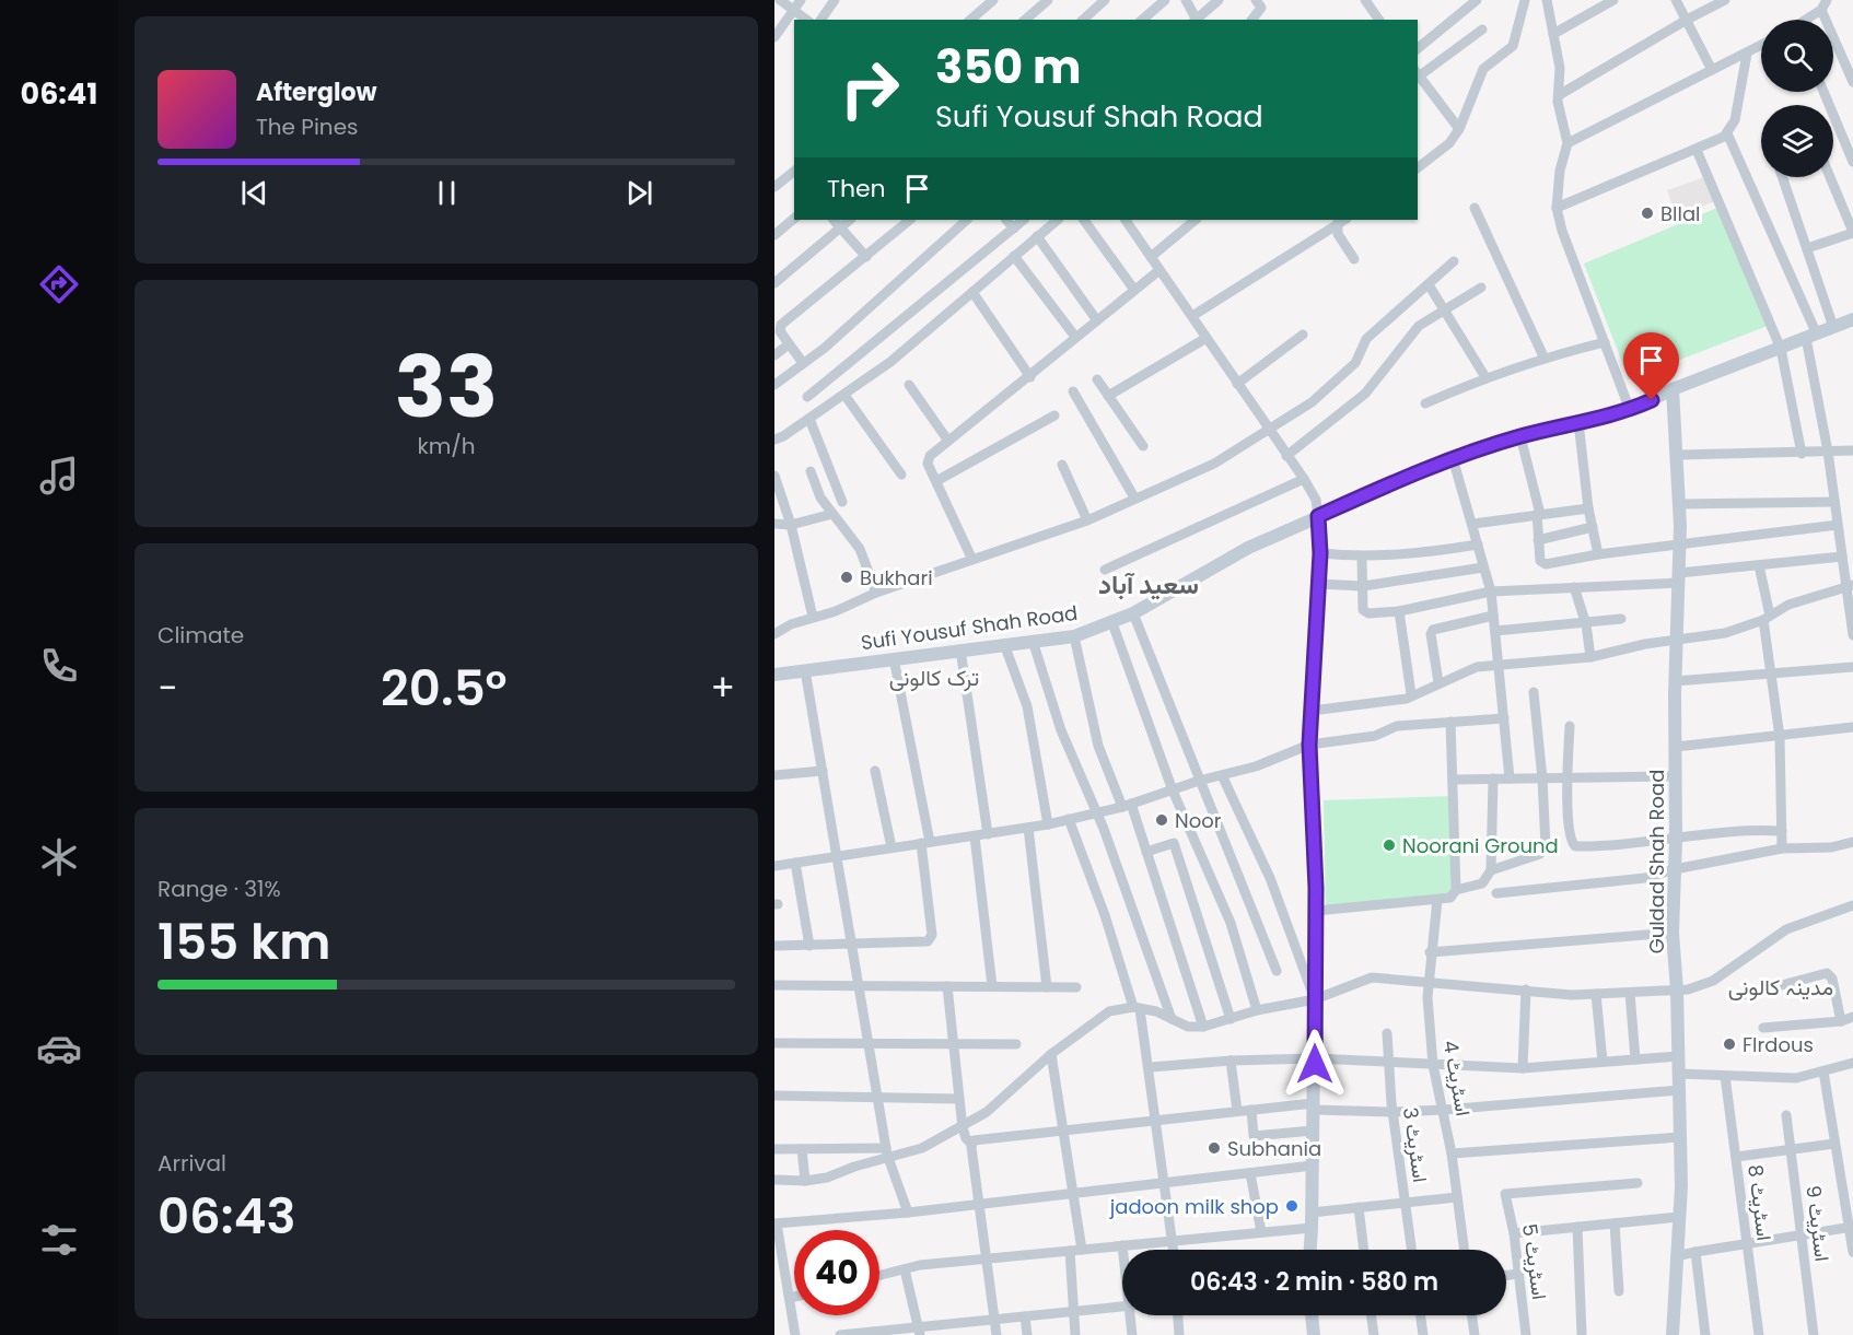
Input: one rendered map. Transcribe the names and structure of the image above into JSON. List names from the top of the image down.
{
  "streets": {
    "street": [
      "Sufi Yousuf Shah Road",
      "Guldad Shah Road",
      "اسٹریٹ 4",
      "اسٹریٹ 3",
      "اسٹریٹ 8",
      "اسٹریٹ 9",
      "اسٹریٹ 5"
    ]
  },
  "crossings": [
    ["Sufi Yousuf Shah Road", "Guldad Shah Road"]
  ],
  "districts": ["سعید آباد", "ترک کالونی", "مدینہ کالونی"],
  "places": [
    "BIlal",
    "Bukhari",
    "Noor",
    "Noorani Ground",
    "FIrdous",
    "Subhania",
    "jadoon milk shop"
  ],
  "page": {
    "tabs": "06:41",
    "turn": ["350 m", "Sufi Yousuf Shah Road"],
    "song": ["Afterglow", "The Pines"],
    "then": "Then",
    "tile": [
      ["33", "km/h"],
      "Climate",
      ["Range · 31%", "155 km"],
      ["Arrival", "06:43"]
    ],
    "heat": ["−", "20.5°", "+"],
    "limit": "40",
    "trip": "06:43 · 2 min · 580 m"
  }
}
